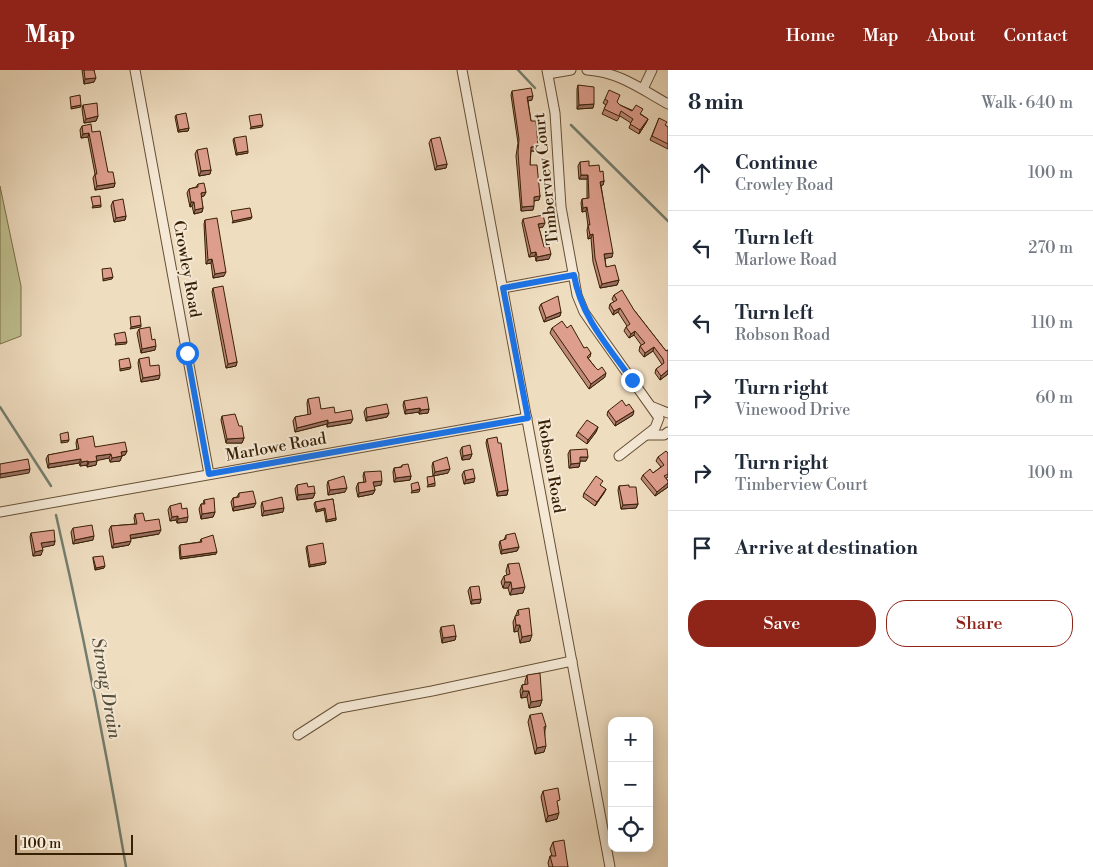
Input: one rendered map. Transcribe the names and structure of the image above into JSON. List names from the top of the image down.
{
  "streets": {
    "street": [
      "Timberview Court",
      "Crowley Road",
      "Marlowe Road",
      "Robson Road"
    ]
  },
  "crossings": [
    ["Crowley Road", "Marlowe Road"],
    ["Marlowe Road", "Robson Road"]
  ],
  "water": ["Strong Drain"],
  "scale_bar": "100 m",
  "page": {
    "header": "Map",
    "nav": [
      "Home",
      "Map",
      "About",
      "Contact"
    ],
    "heading": ["8 min", "Walk · 640 m"],
    "list": [
      ["Continue", "Crowley Road", "100 m"],
      ["Turn left", "Marlowe Road", "270 m"],
      ["Turn left", "Robson Road", "110 m"],
      ["Turn right", "Vinewood Drive", "60 m"],
      ["Turn right", "Timberview Court", "100 m"],
      "Arrive at destination"
    ],
    "buttons": ["Save", "Share"],
    "map_buttons": ["+", "−"],
    "scale": "100 m"
  }
}
